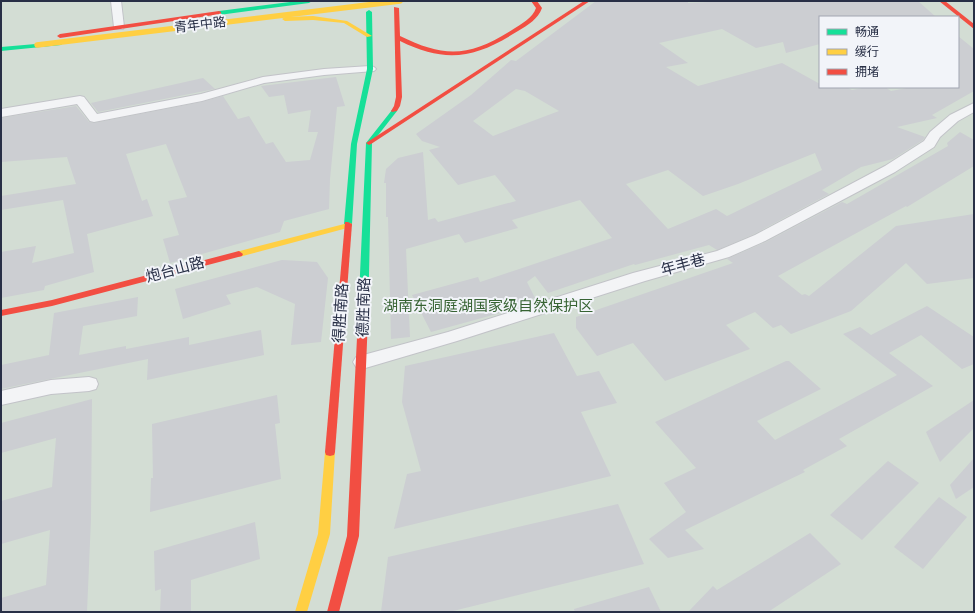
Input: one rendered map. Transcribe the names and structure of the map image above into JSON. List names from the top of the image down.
{
  "streets": {
    "main road": [
      "青年中路",
      "炮台山路",
      "德胜南路",
      "得胜南路"
    ],
    "street": ["年丰巷"]
  },
  "crossings": [
    ["年丰巷", "德胜南路"],
    ["炮台山路", "得胜南路"]
  ],
  "parks": ["湖南东洞庭湖国家级自然保护区"],
  "legend": ["畅通", "缓行", "拥堵"]
}
